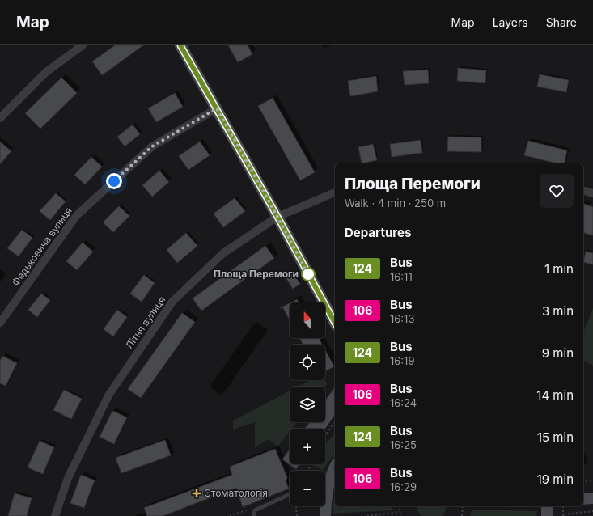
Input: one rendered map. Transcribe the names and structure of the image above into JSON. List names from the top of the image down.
{
  "streets": {
    "street": ["Федьковича вулиця", "Літня вулиця"]
  },
  "places": {
    "other": ["Площа Перемоги"],
    "health": ["Стоматологія"]
  },
  "lines": ["bus line 124"],
  "north": "top",
  "page": {
    "header": "Map",
    "nav": ["Map", "Layers", "Share"],
    "heading": [
      ["Площа Перемоги", "Walk · 4 min · 250 m"],
      "Departures"
    ],
    "list": [
      {
        "mark": "124",
        "name": "Bus",
        "note": "16:11",
        "value": "1 min"
      },
      {
        "mark": "106",
        "name": "Bus",
        "note": "16:13",
        "value": "3 min"
      },
      {
        "mark": "124",
        "name": "Bus",
        "note": "16:19",
        "value": "9 min"
      },
      {
        "mark": "106",
        "name": "Bus",
        "note": "16:24",
        "value": "14 min"
      },
      {
        "mark": "124",
        "name": "Bus",
        "note": "16:25",
        "value": "15 min"
      },
      {
        "mark": "106",
        "name": "Bus",
        "note": "16:29",
        "value": "19 min"
      }
    ],
    "map_buttons": ["+", "−"]
  }
}
